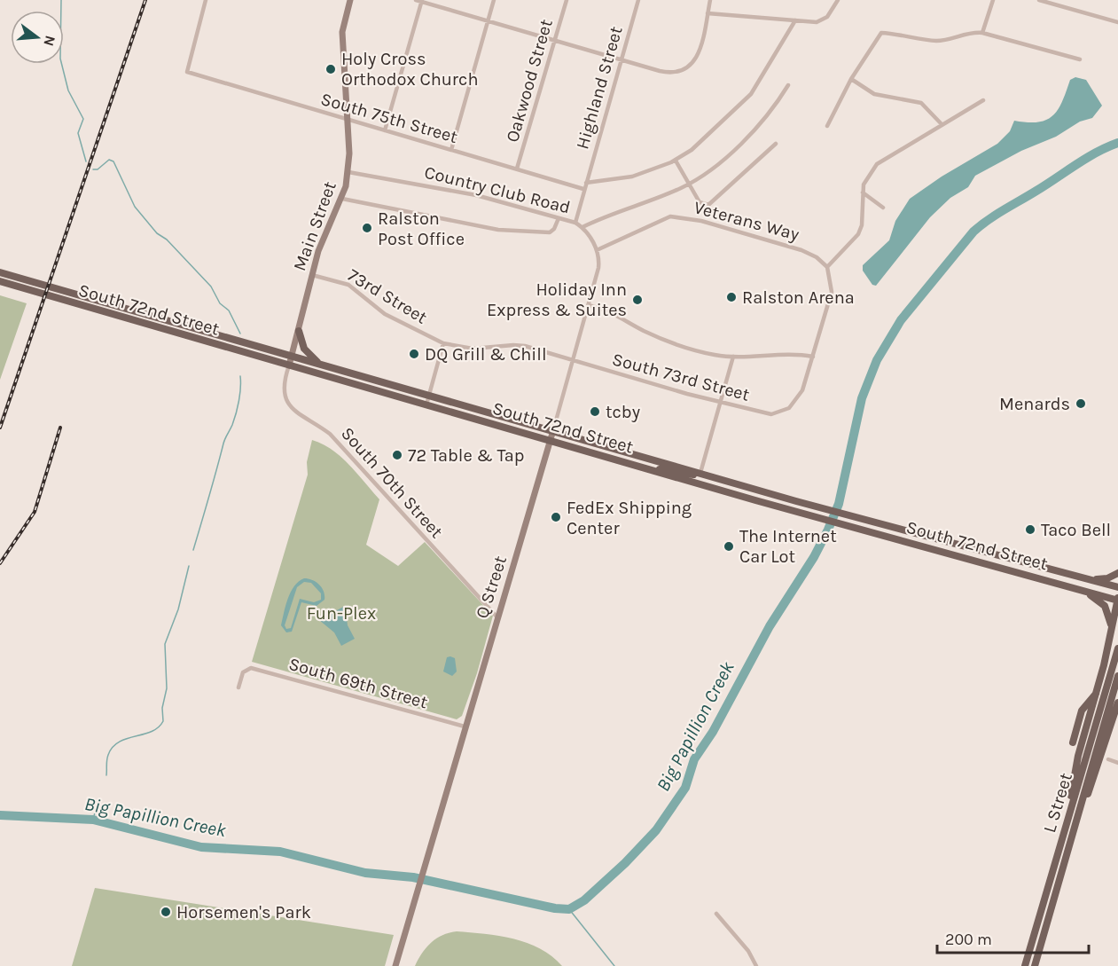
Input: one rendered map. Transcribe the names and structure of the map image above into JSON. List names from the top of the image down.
{
  "streets": {
    "main road": [
      "Main Street",
      "South 72nd Street",
      "Q Street",
      "L Street"
    ],
    "street": [
      "Oakwood Street",
      "Highland Street",
      "South 75th Street",
      "Country Club Road",
      "Veterans Way",
      "73rd Street",
      "South 73rd Street",
      "South 70th Street",
      "South 69th Street"
    ]
  },
  "crossings": [
    ["Oakwood Street", "South 75th Street"],
    ["Highland Street", "Country Club Road"],
    ["South 75th Street", "Country Club Road"],
    ["South 75th Street", "Main Street"],
    ["Country Club Road", "Main Street"],
    ["Veterans Way", "Q Street"],
    ["Main Street", "73rd Street"],
    ["Main Street", "South 72nd Street"],
    ["Main Street", "South 70th Street"],
    ["73rd Street", "South 73rd Street"],
    ["73rd Street", "Q Street"],
    ["South 72nd Street", "South 70th Street"],
    ["South 72nd Street", "Q Street"],
    ["South 73rd Street", "Q Street"],
    ["South 70th Street", "Q Street"],
    ["Q Street", "South 69th Street"]
  ],
  "water": ["Big Papillion Creek"],
  "parks": ["Fun-Plex"],
  "places": [
    "Holy Cross Orthodox Church",
    "Ralston Post Office",
    "Ralston Arena",
    "Holiday Inn Express & Suites",
    "DQ Grill & Chill",
    "Menards",
    "tcby",
    "72 Table & Tap",
    "FedEx Shipping Center",
    "Taco Bell",
    "The Internet Car Lot",
    "Horsemen's Park"
  ],
  "scale_bar": "200 m",
  "north": "right"
}
